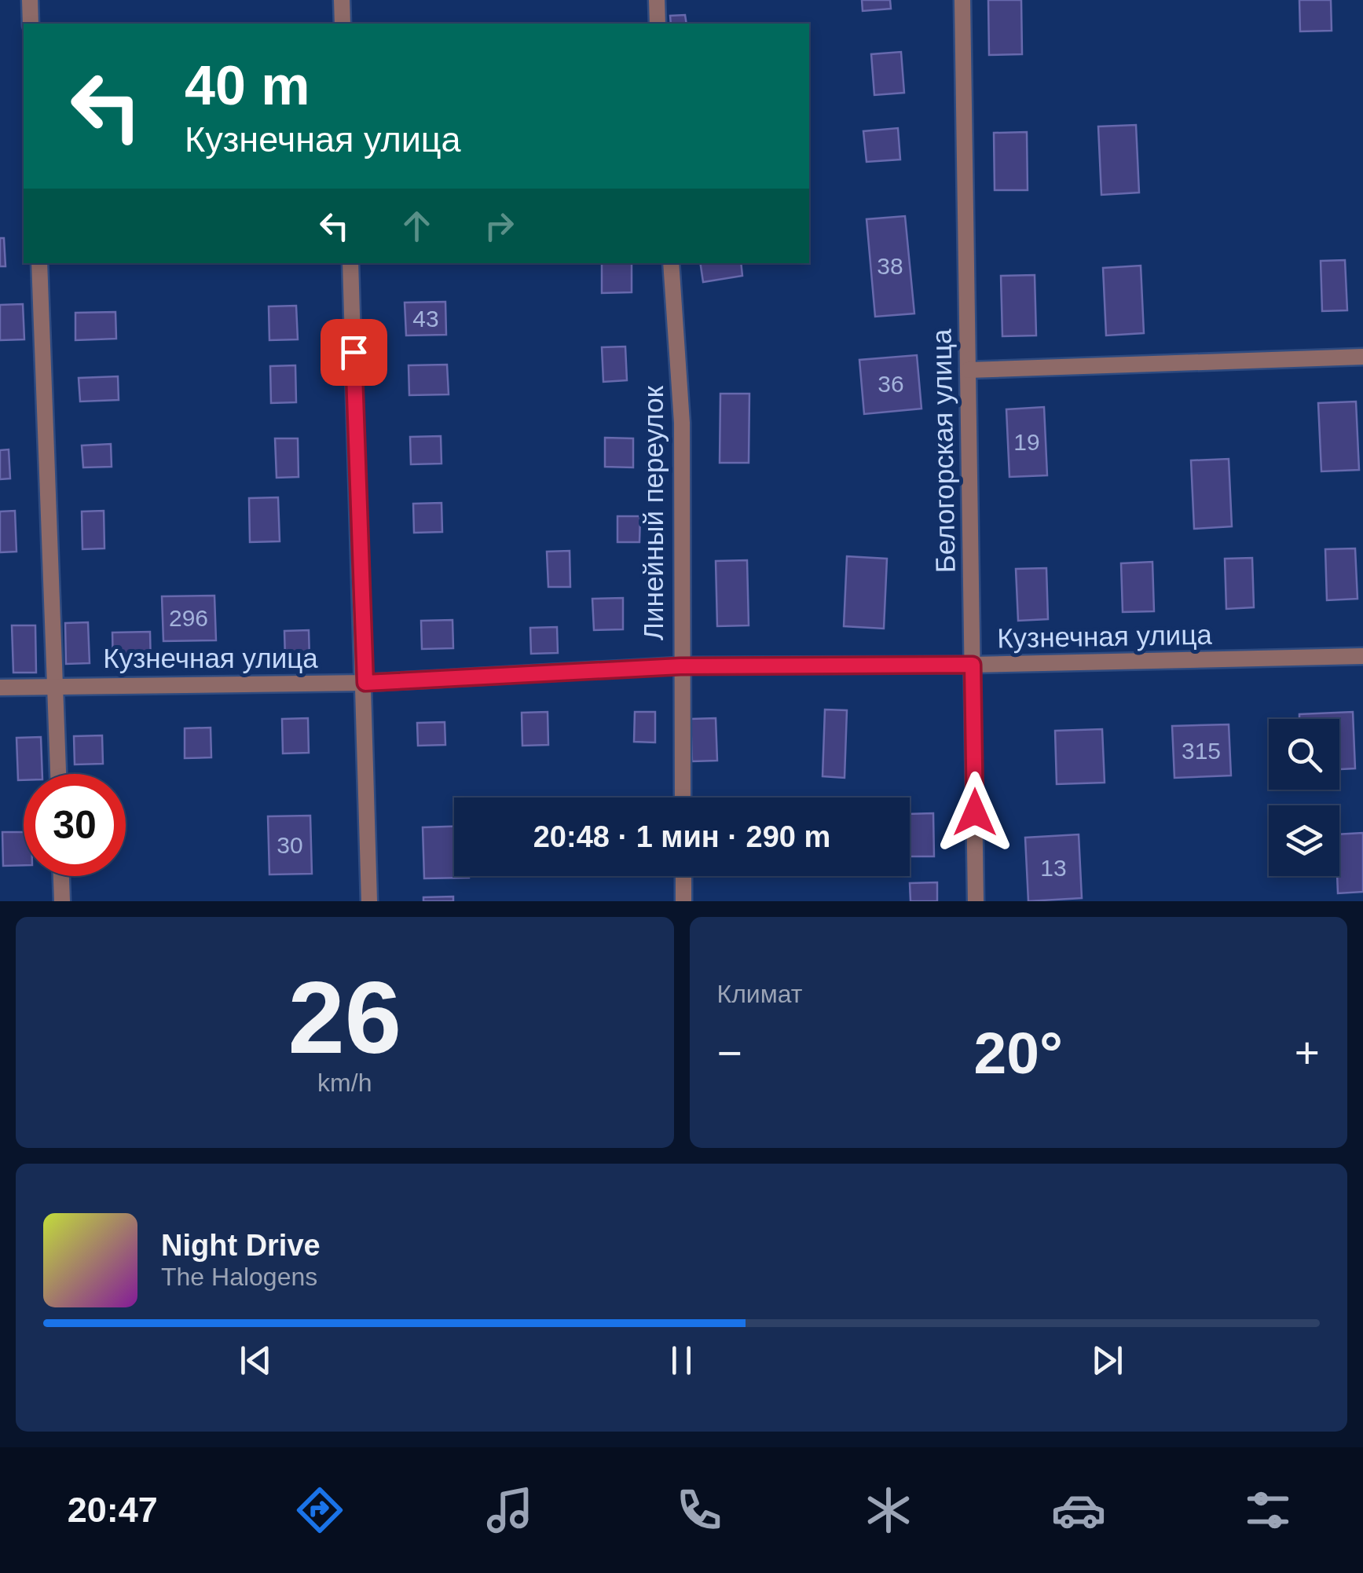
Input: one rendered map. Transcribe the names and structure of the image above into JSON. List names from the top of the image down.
{
  "streets": {
    "street": ["Белогорская улица", "Линейный переулок", "Кузнечная улица"]
  },
  "crossings": [
    ["Белогорская улица", "Кузнечная улица"],
    ["Линейный переулок", "Кузнечная улица"]
  ],
  "house_numbers": [
    "38",
    "43",
    "36",
    "19",
    "296",
    "315",
    "30",
    "13"
  ],
  "page": {
    "turn": ["40 m", "Кузнечная улица"],
    "limit": "30",
    "trip": "20:48 · 1 мин · 290 m",
    "tile": [
      ["26", "km/h"],
      "Климат"
    ],
    "heat": ["−", "20°", "+"],
    "song": ["Night Drive", "The Halogens"],
    "tabs": "20:47"
  }
}
